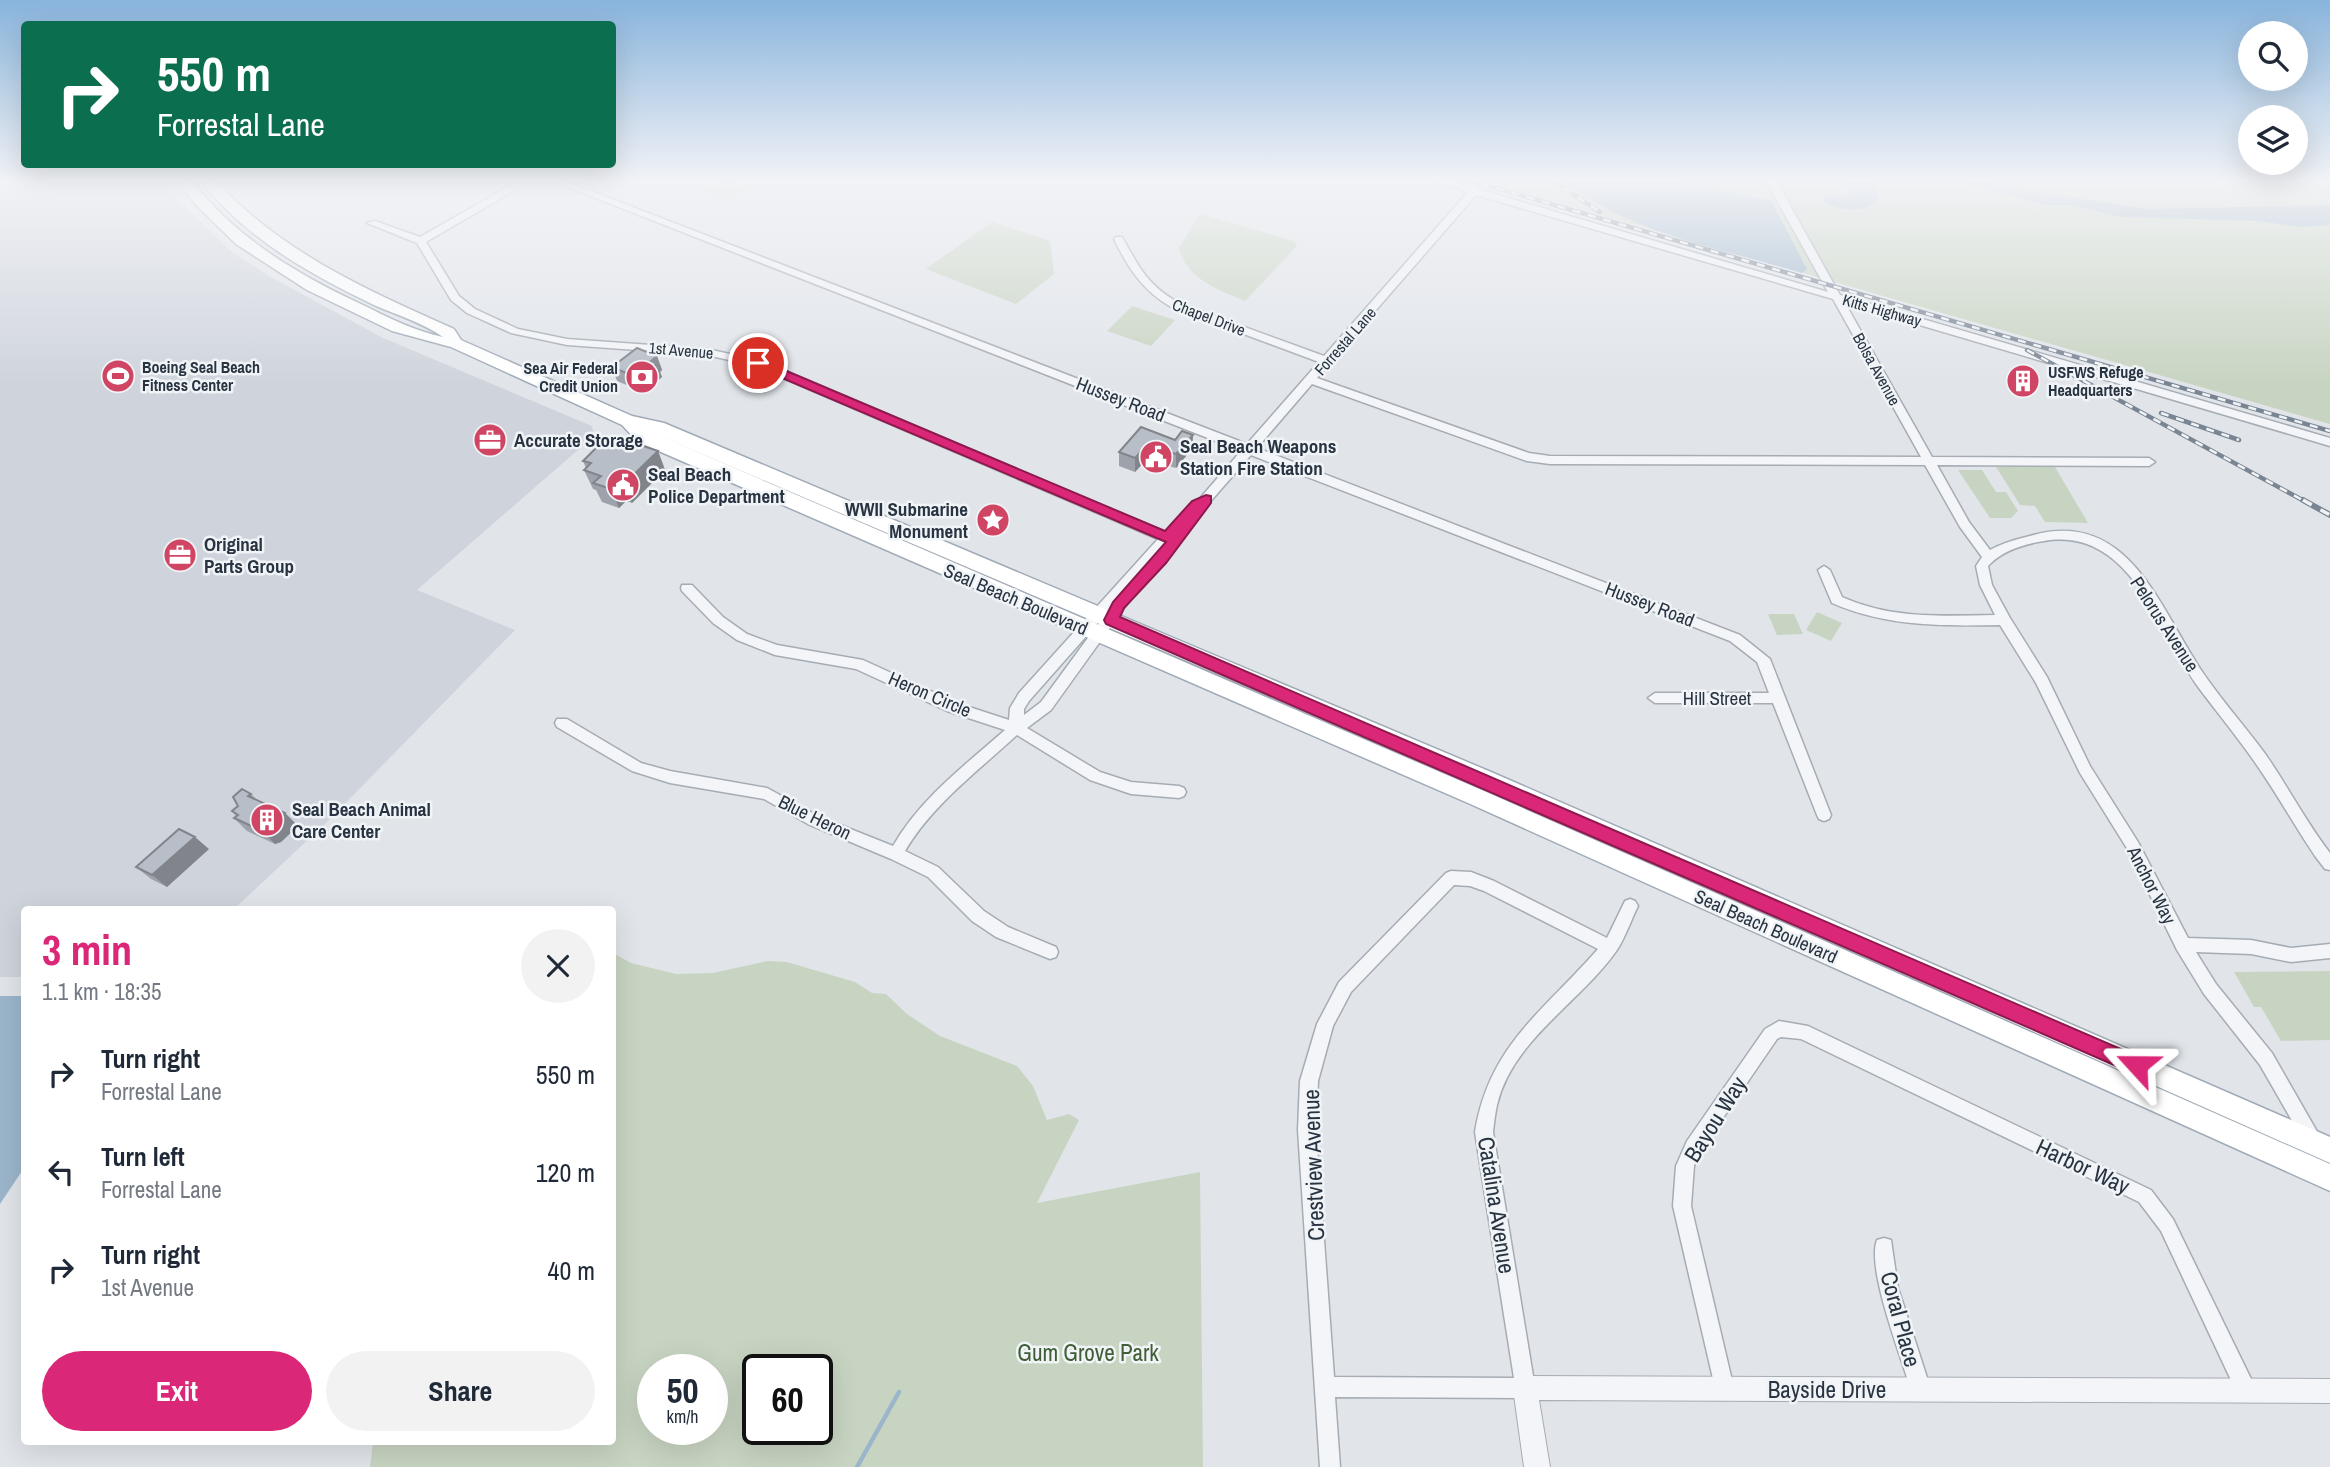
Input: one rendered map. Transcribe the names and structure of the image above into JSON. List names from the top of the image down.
{
  "streets": {
    "main road": ["Seal Beach Boulevard"],
    "street": [
      "Kitts Highway",
      "Chapel Drive",
      "Forrestal Lane",
      "1st Avenue",
      "Bolsa Avenue",
      "Hussey Road",
      "Pelorus Avenue",
      "Heron Circle",
      "Hill Street",
      "Blue Heron",
      "Anchor Way",
      "Bayou Way",
      "Crestview Avenue",
      "Harbor Way",
      "Catalina Avenue",
      "Coral Place",
      "Bayside Drive"
    ]
  },
  "crossings": [
    ["Kitts Highway", "Bolsa Avenue"],
    ["Chapel Drive", "Forrestal Lane"],
    ["Forrestal Lane", "1st Avenue"],
    ["Forrestal Lane", "Hussey Road"],
    ["Forrestal Lane", "Seal Beach Boulevard"],
    ["Bolsa Avenue", "Pelorus Avenue"],
    ["Hussey Road", "Hill Street"],
    ["Seal Beach Boulevard", "Anchor Way"],
    ["Bayou Way", "Harbor Way"],
    ["Bayou Way", "Bayside Drive"],
    ["Crestview Avenue", "Catalina Avenue"],
    ["Crestview Avenue", "Bayside Drive"],
    ["Harbor Way", "Bayside Drive"],
    ["Catalina Avenue", "Bayside Drive"],
    ["Coral Place", "Bayside Drive"]
  ],
  "parks": ["Gum Grove Park"],
  "places": {
    "sports": ["Boeing Seal Beach Fitness Center"],
    "bank": ["Sea Air Federal Credit Union"],
    "building": ["USFWS Refuge Headquarters", "Seal Beach Animal Care Center"],
    "office": ["Accurate Storage", "Original Parts Group"],
    "public building": ["Seal Beach Weapons Station Fire Station", "Seal Beach Police Department"],
    "place": ["WWII Submarine Monument"]
  },
  "page": {
    "turn": ["550 m", "Forrestal Lane"],
    "heading": ["3 min", "1.1 km · 18:35"],
    "list": [
      {
        "name": "Turn right",
        "note": "Forrestal Lane",
        "value": "550 m"
      },
      {
        "name": "Turn left",
        "note": "Forrestal Lane",
        "value": "120 m"
      },
      {
        "name": "Turn right",
        "note": "1st Avenue",
        "value": "40 m"
      }
    ],
    "buttons": ["Exit", "Share"],
    "speed": "50 km/h",
    "limit": "60"
  }
}
